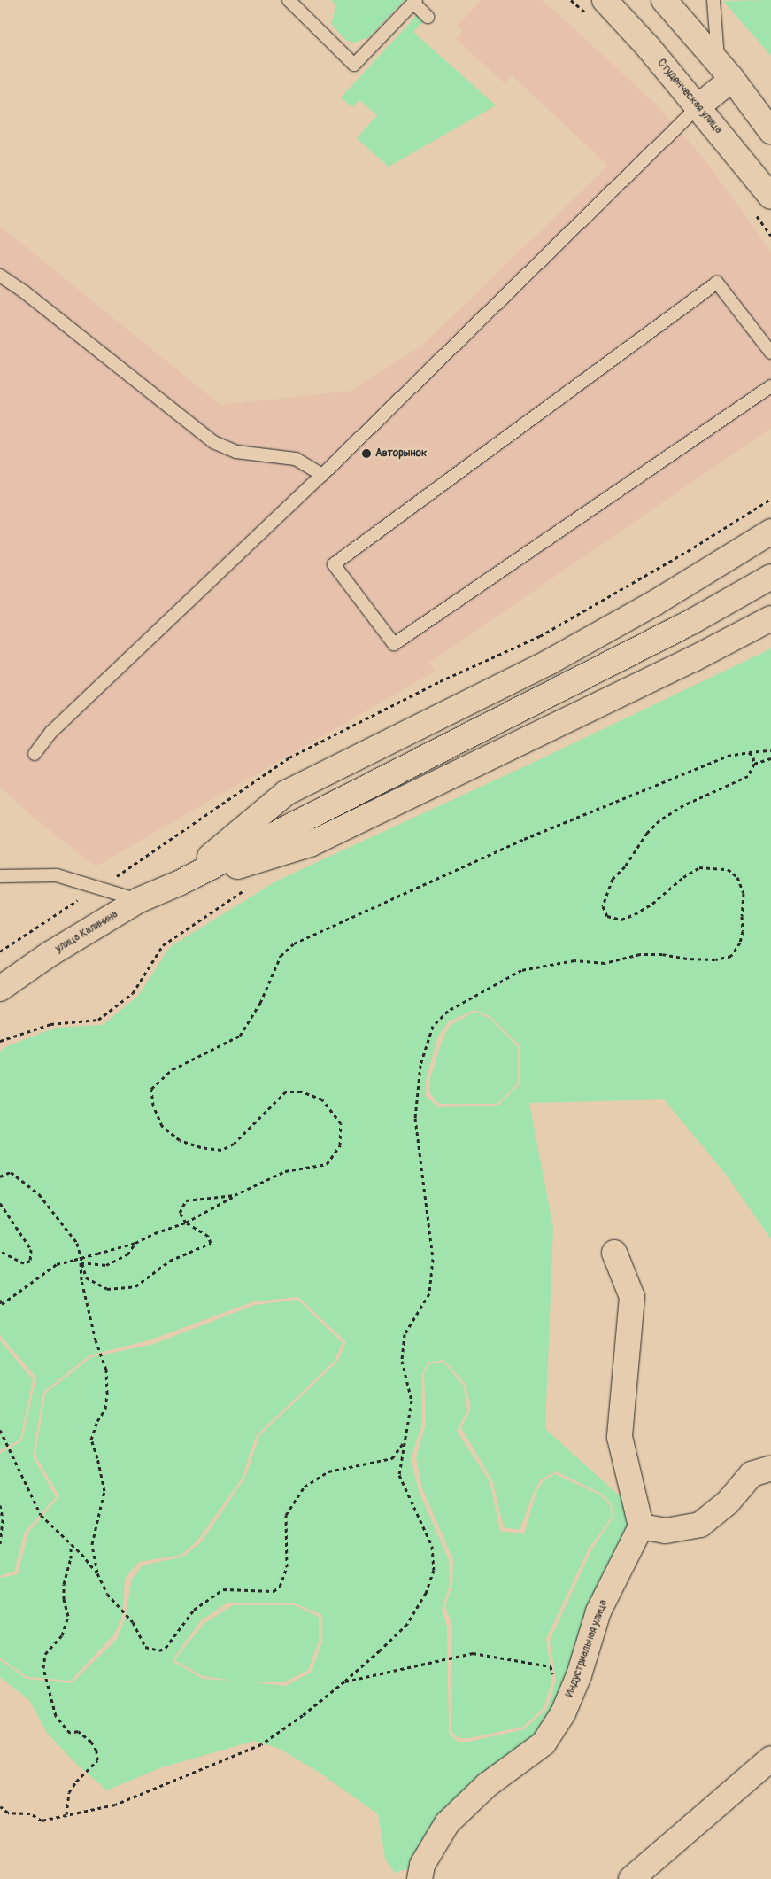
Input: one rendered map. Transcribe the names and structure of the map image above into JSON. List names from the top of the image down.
{
  "streets": {
    "main road": ["Студенческая улица", "улица Калинина", "Индустриальная улица"]
  },
  "places": ["Авторынок"]
}
